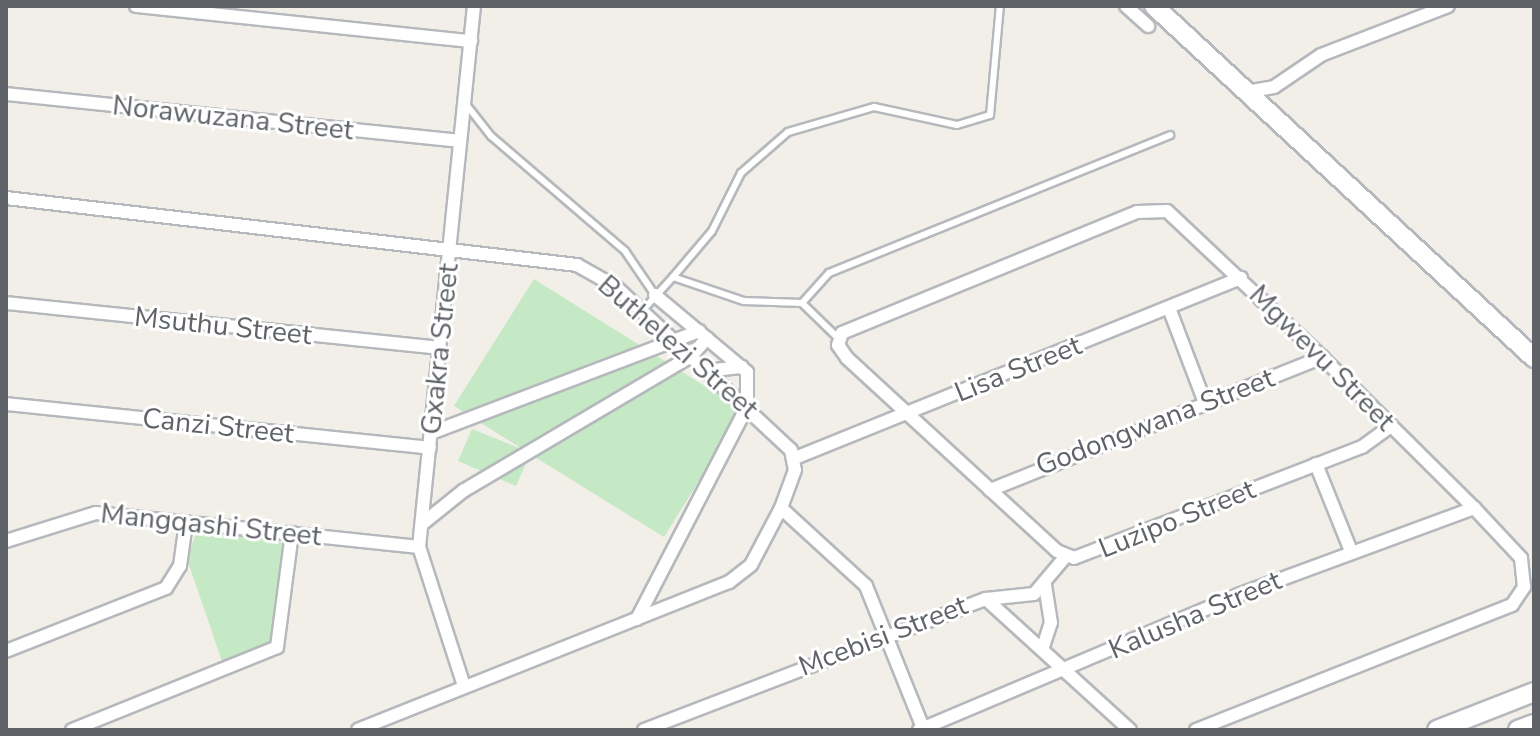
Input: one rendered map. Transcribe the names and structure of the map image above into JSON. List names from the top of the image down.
{
  "streets": {
    "street": [
      "Norawuzana Street",
      "Msuthu Street",
      "Buthelezi Street",
      "Gxakra Street",
      "Mgwevu Street",
      "Lisa Street",
      "Godongwana Street",
      "Canzi Street",
      "Luzipo Street",
      "Mangqashi Street",
      "Kalusha Street",
      "Mcebisi Street"
    ]
  },
  "crossings": [
    ["Norawuzana Street", "Gxakra Street"],
    ["Msuthu Street", "Gxakra Street"],
    ["Buthelezi Street", "Gxakra Street"],
    ["Buthelezi Street", "Lisa Street"],
    ["Gxakra Street", "Canzi Street"],
    ["Gxakra Street", "Mangqashi Street"],
    ["Mgwevu Street", "Lisa Street"],
    ["Mgwevu Street", "Godongwana Street"],
    ["Mgwevu Street", "Luzipo Street"],
    ["Mgwevu Street", "Kalusha Street"],
    ["Lisa Street", "Luzipo Street"],
    ["Godongwana Street", "Luzipo Street"],
    ["Kalusha Street", "Mcebisi Street"]
  ]
}
